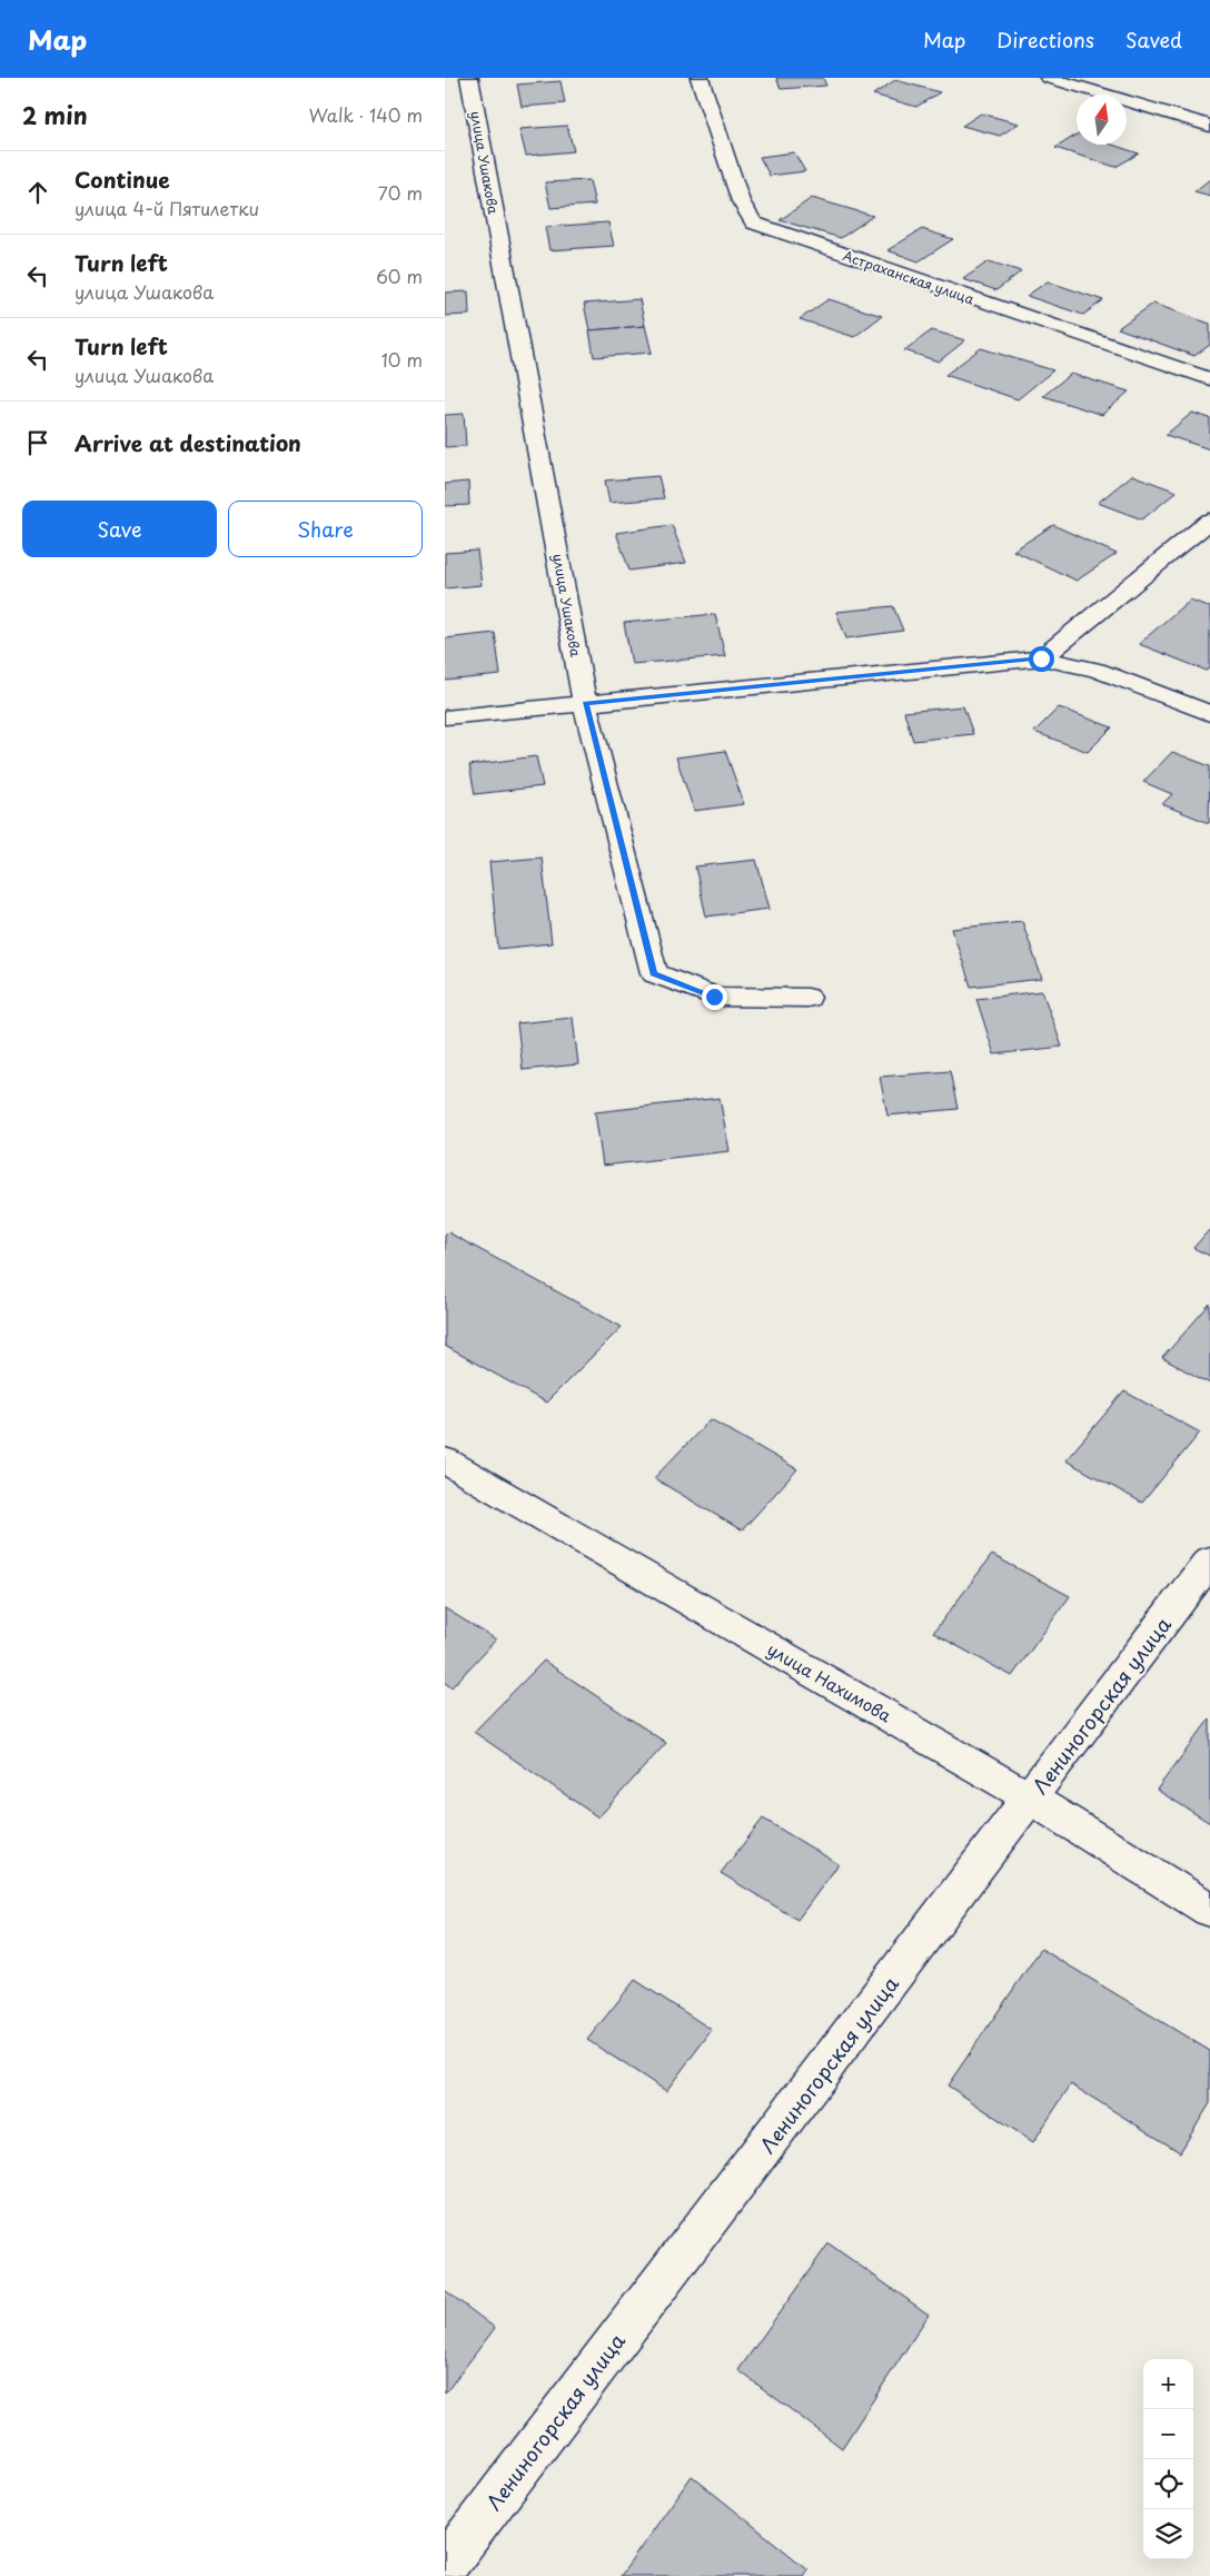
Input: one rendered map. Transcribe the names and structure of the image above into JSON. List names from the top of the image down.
{
  "streets": {
    "street": [
      "улица Ушакова",
      "Астраханская улица",
      "улица Нахимова",
      "Лениногорская улица"
    ]
  },
  "crossings": [
    ["улица Нахимова", "Лениногорская улица"]
  ],
  "north": "top",
  "page": {
    "header": "Map",
    "nav": ["Map", "Directions", "Saved"],
    "heading": ["2 min", "Walk · 140 m"],
    "list": [
      ["Continue", "улица 4-й Пятилетки", "70 m"],
      ["Turn left", "улица Ушакова", "60 m"],
      ["Turn left", "улица Ушакова", "10 m"],
      "Arrive at destination"
    ],
    "buttons": ["Save", "Share"],
    "map_buttons": ["+", "−"]
  }
}
